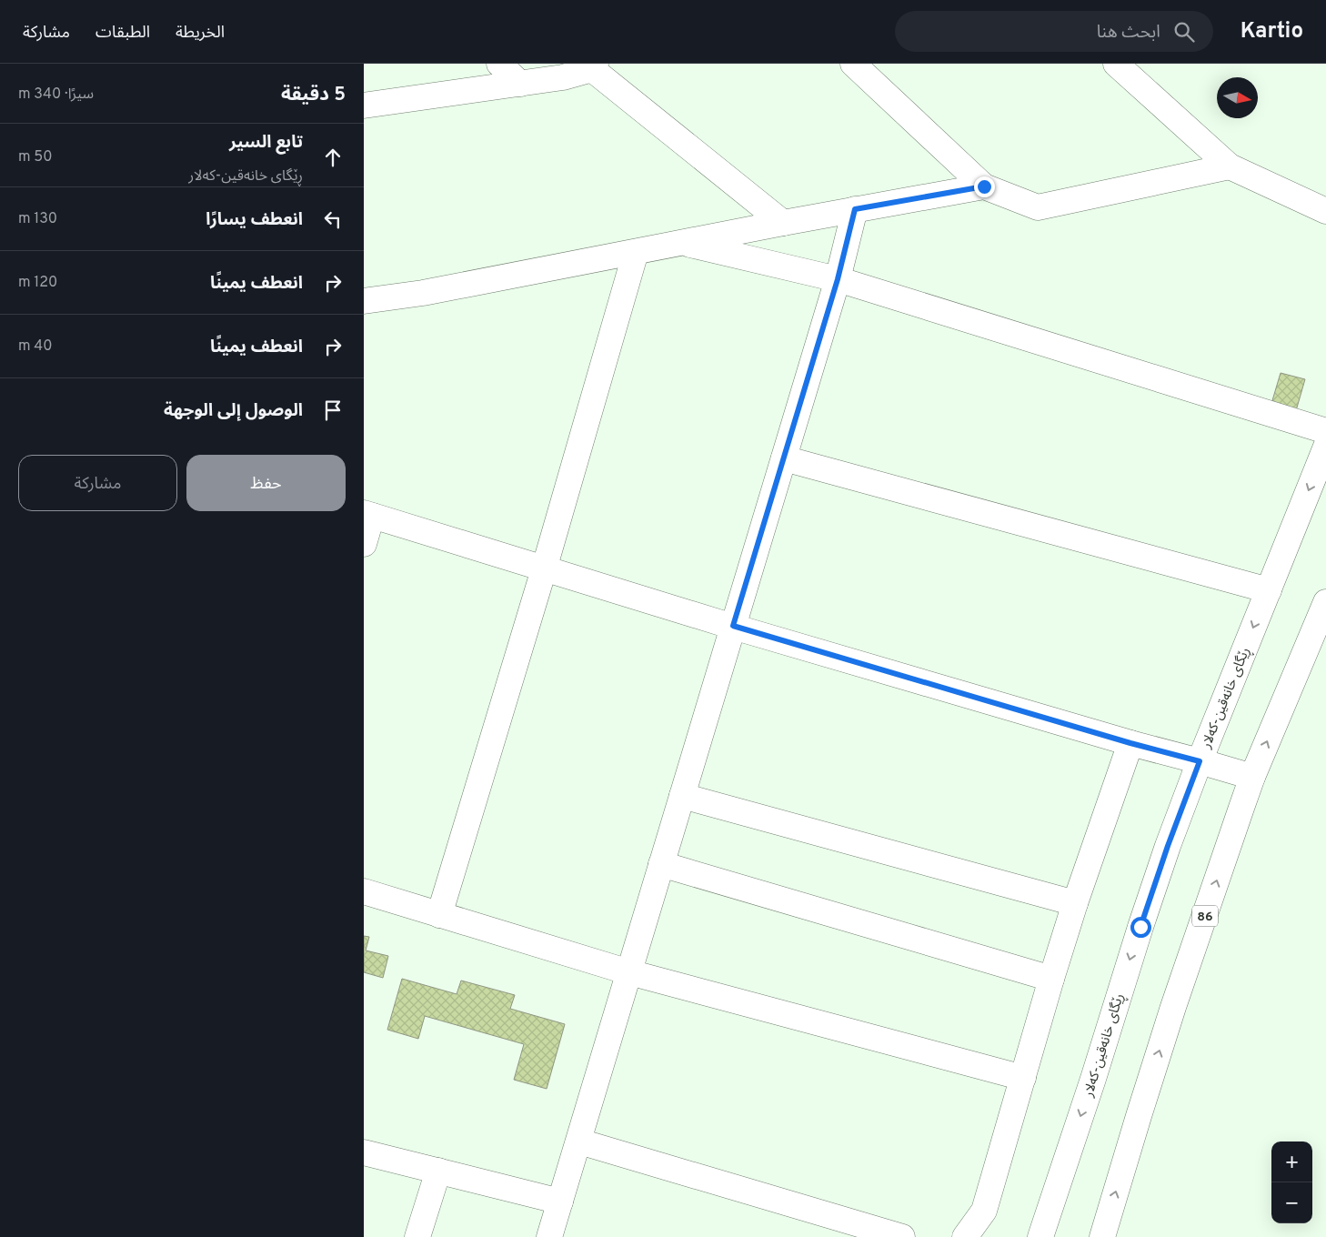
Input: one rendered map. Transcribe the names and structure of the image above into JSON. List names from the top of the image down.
{
  "streets": {
    "street": ["ڕێگای خانەقین-کەلار", "86"]
  },
  "north": "right",
  "page": {
    "header": "Kartio",
    "search": "ابحث هنا",
    "nav": ["الخريطة", "الطبقات", "مشاركة"],
    "heading": ["5 دقيقة", "سيرًا · 340 m"],
    "list": [
      ["تابع السير", "ڕێگای خانەقین-کەلار", "50 m"],
      ["انعطف يسارًا", "130 m"],
      ["انعطف يمينًا", "120 m"],
      ["انعطف يمينًا", "40 m"],
      "الوصول إلى الوجهة"
    ],
    "buttons": ["حفظ", "مشاركة"],
    "map_buttons": ["+", "−"]
  }
}
